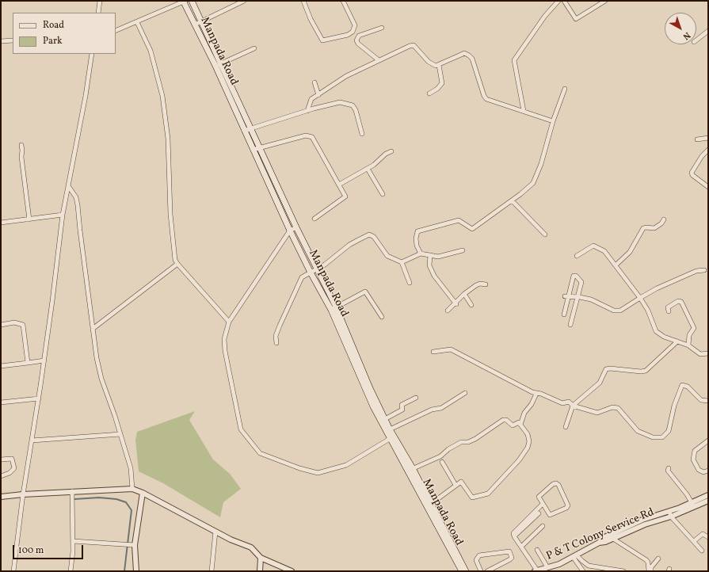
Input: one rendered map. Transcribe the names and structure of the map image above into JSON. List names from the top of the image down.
{
  "streets": {
    "main road": ["Manpada Road"],
    "street": ["P & T Colony Service Rd"]
  },
  "legend": ["Road", "Park"],
  "scale_bar": "100 m",
  "north": "bottom right"
}
